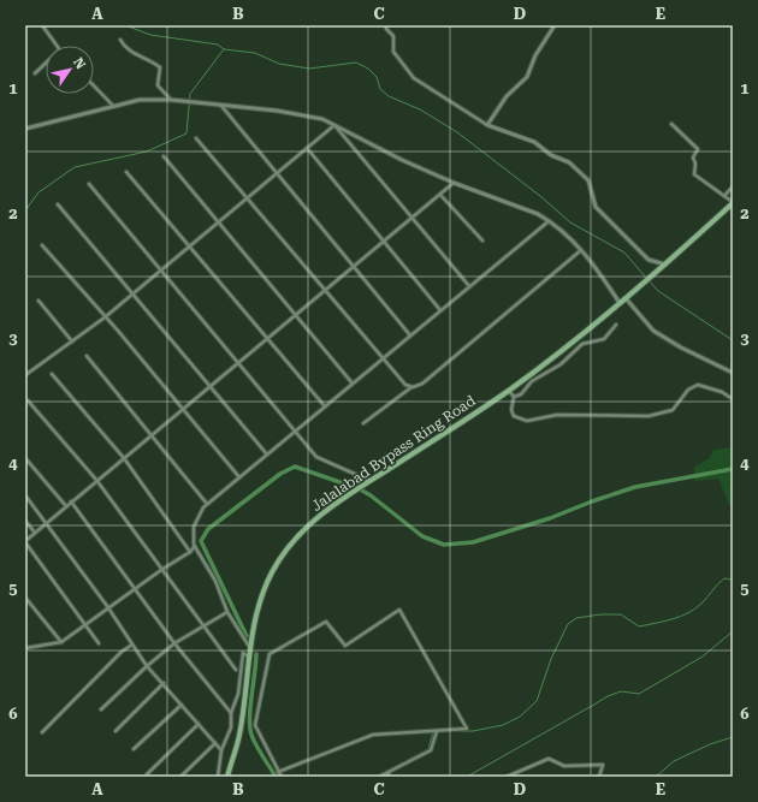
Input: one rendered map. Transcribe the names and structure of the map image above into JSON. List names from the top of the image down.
{
  "streets": {
    "highway": ["Jalalabad Bypass Ring Road"]
  },
  "north": "top right",
  "grid": {
    "columns": [
      "A",
      "B",
      "C",
      "D",
      "E"
    ],
    "rows": [
      "1",
      "2",
      "3",
      "4",
      "5",
      "6"
    ]
  }
}
